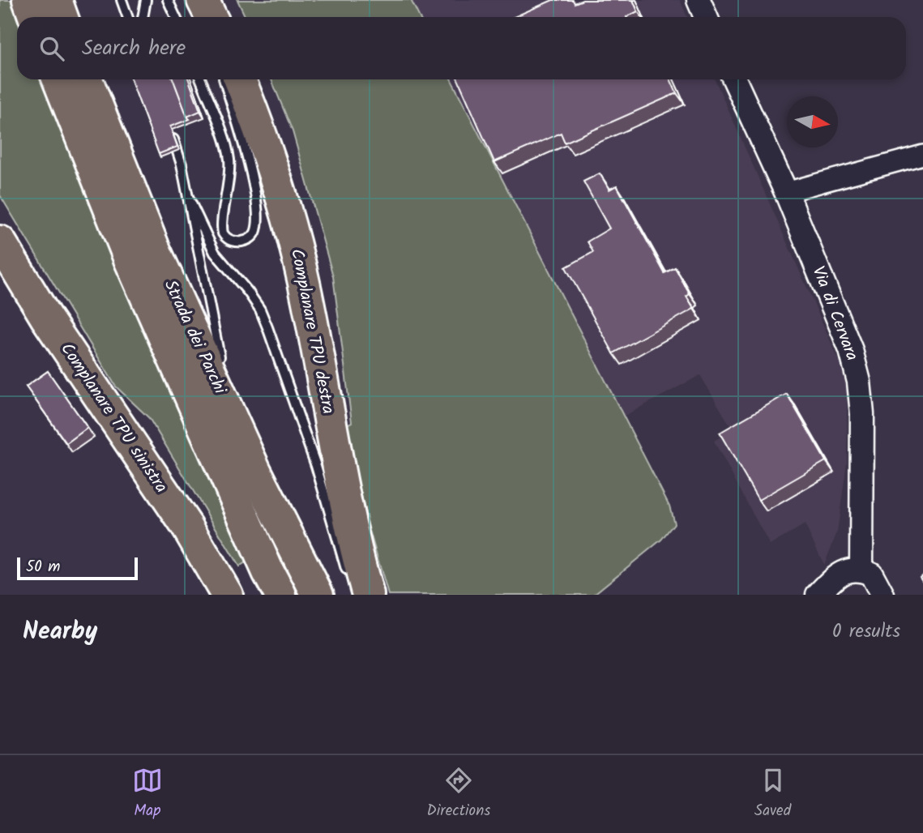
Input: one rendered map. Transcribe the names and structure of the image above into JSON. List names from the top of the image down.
{
  "streets": {
    "highway": ["Complanare TPU destra", "Strada dei Parchi", "Complanare TPU sinistra"],
    "street": ["Via di Cervara"]
  },
  "scale_bar": "50 m",
  "north": "right",
  "page": {
    "search": "Search here",
    "scale": "50 m",
    "heading": ["Nearby", "0 results"],
    "nav": ["Map", "Directions", "Saved"]
  }
}
